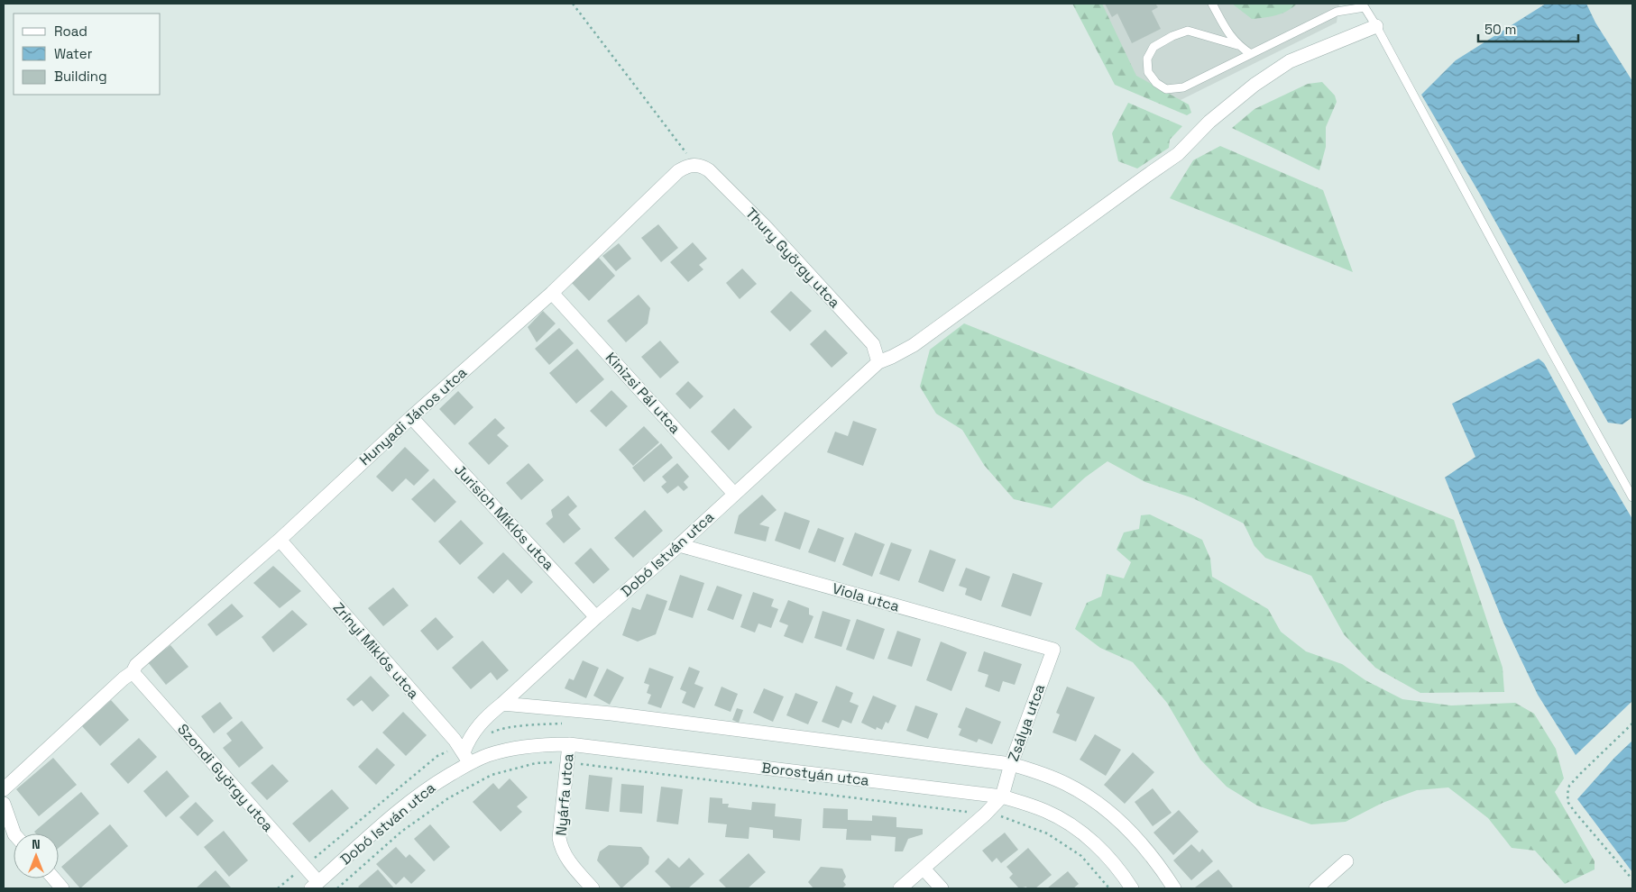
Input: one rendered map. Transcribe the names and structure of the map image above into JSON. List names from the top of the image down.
{
  "streets": {
    "street": [
      "Thury György utca",
      "Kinizsi Pál utca",
      "Hunyadi János utca",
      "Jurisich Miklós utca",
      "Dobó István utca",
      "Viola utca",
      "Zrínyi Miklós utca",
      "Zsálya utca",
      "Borostyán utca",
      "Szondi György utca",
      "Nyárfa utca"
    ]
  },
  "crossings": [
    ["Thury György utca", "Hunyadi János utca"],
    ["Thury György utca", "Dobó István utca"],
    ["Kinizsi Pál utca", "Hunyadi János utca"],
    ["Kinizsi Pál utca", "Dobó István utca"],
    ["Hunyadi János utca", "Jurisich Miklós utca"],
    ["Hunyadi János utca", "Zrínyi Miklós utca"],
    ["Hunyadi János utca", "Szondi György utca"],
    ["Jurisich Miklós utca", "Dobó István utca"],
    ["Dobó István utca", "Viola utca"],
    ["Dobó István utca", "Zrínyi Miklós utca"],
    ["Dobó István utca", "Borostyán utca"],
    ["Dobó István utca", "Szondi György utca"],
    ["Viola utca", "Zsálya utca"],
    ["Zrínyi Miklós utca", "Borostyán utca"],
    ["Zsálya utca", "Borostyán utca"],
    ["Borostyán utca", "Nyárfa utca"]
  ],
  "legend": ["Road", "Water", "Building"],
  "scale_bar": "50 m",
  "north": "top"
}
